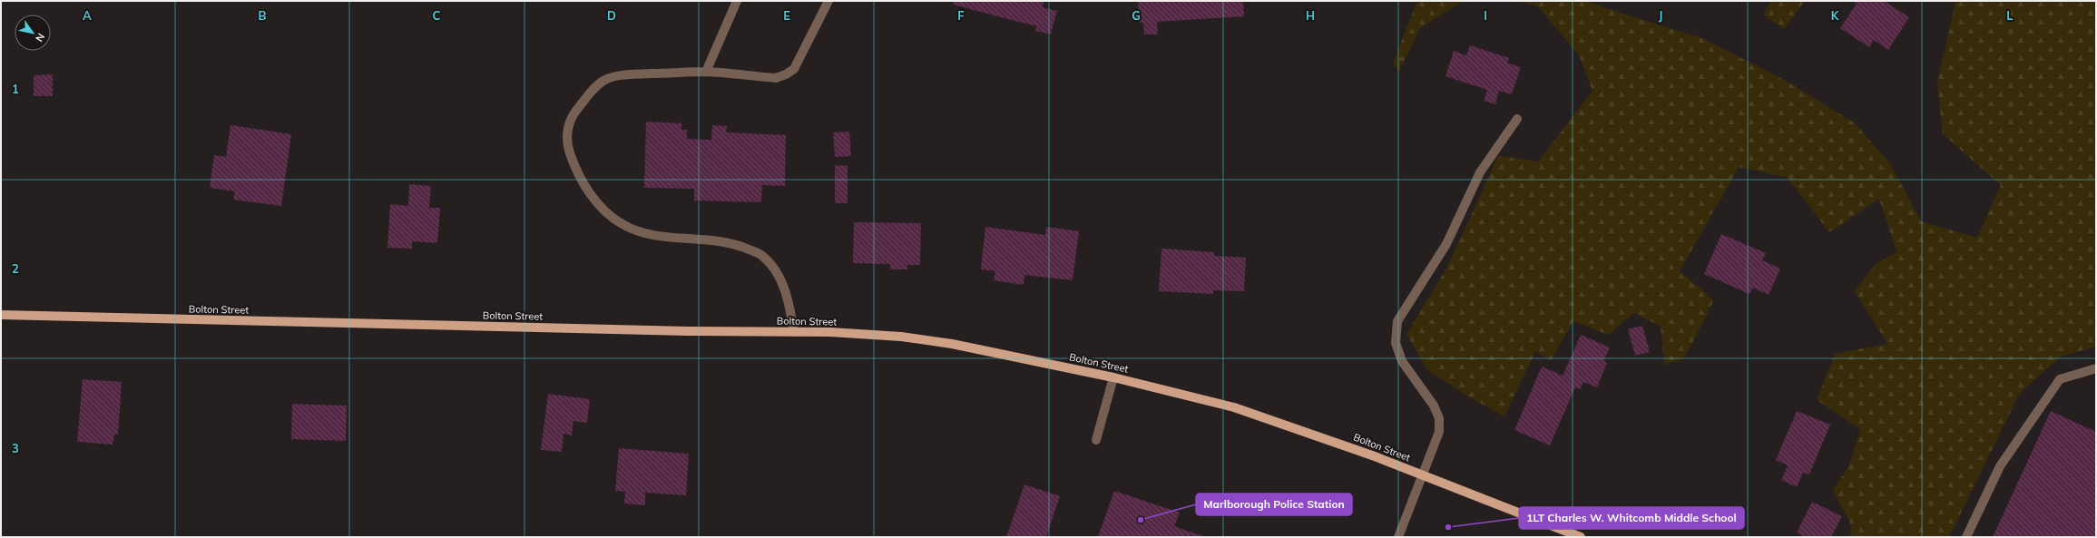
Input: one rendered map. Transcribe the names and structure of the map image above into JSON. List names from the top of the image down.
{
  "streets": {
    "main road": ["Bolton Street"]
  },
  "places": ["Marlborough Police Station", "1LT Charles W. Whitcomb Middle School"],
  "north": "bottom right",
  "grid": {
    "columns": [
      "A",
      "B",
      "C",
      "D",
      "E",
      "F",
      "G",
      "H",
      "I",
      "J",
      "K",
      "L"
    ],
    "rows": ["1", "2", "3"]
  }
}
